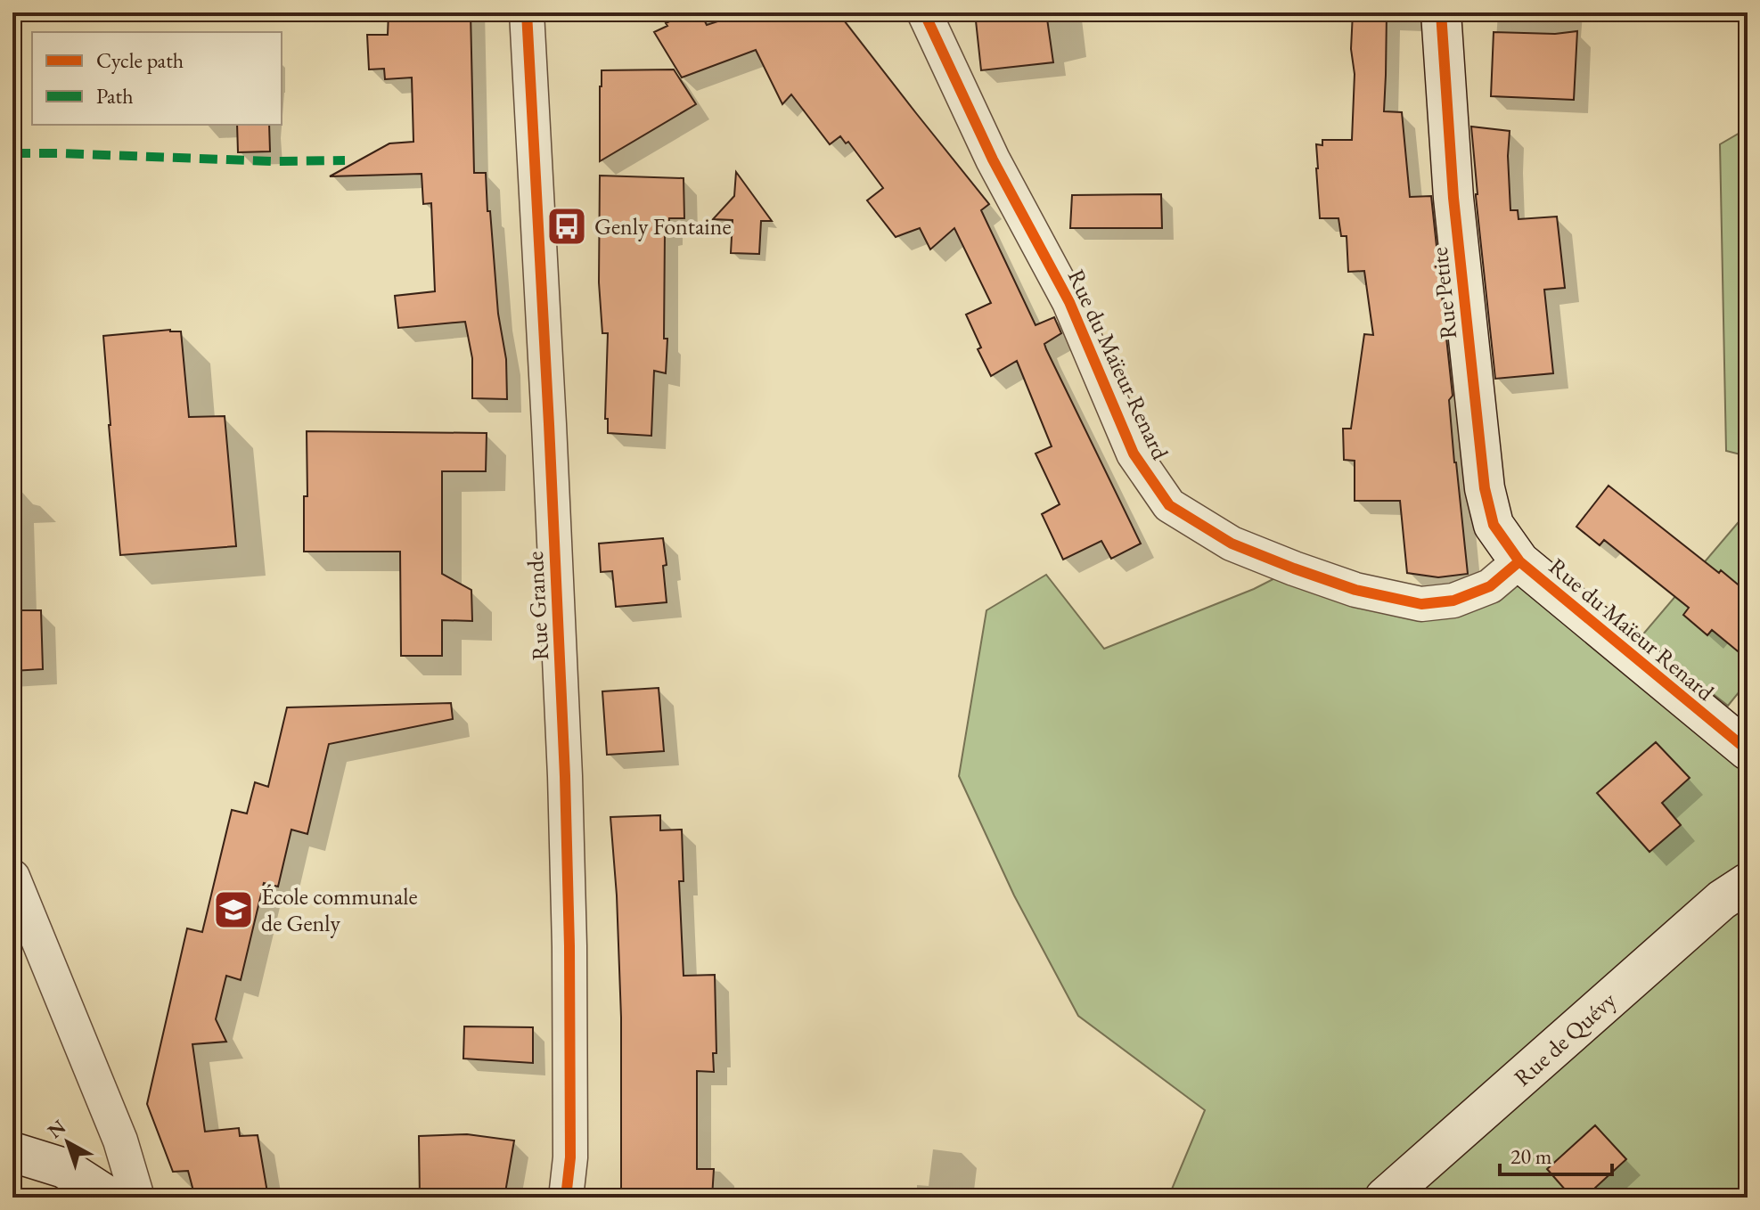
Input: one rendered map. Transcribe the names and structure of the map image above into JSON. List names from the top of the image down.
{
  "streets": {
    "street": [
      "Rue Petite",
      "Rue du Maïeur Renard",
      "Rue Grande",
      "Rue de Quévy"
    ]
  },
  "crossings": [
    ["Rue Petite", "Rue du Maïeur Renard"]
  ],
  "places": {
    "bus stop": ["Genly Fontaine"],
    "school or university": ["École communale de Genly"]
  },
  "legend": ["Cycle path", "Path"],
  "scale_bar": "20 m",
  "north": "top left"
}
